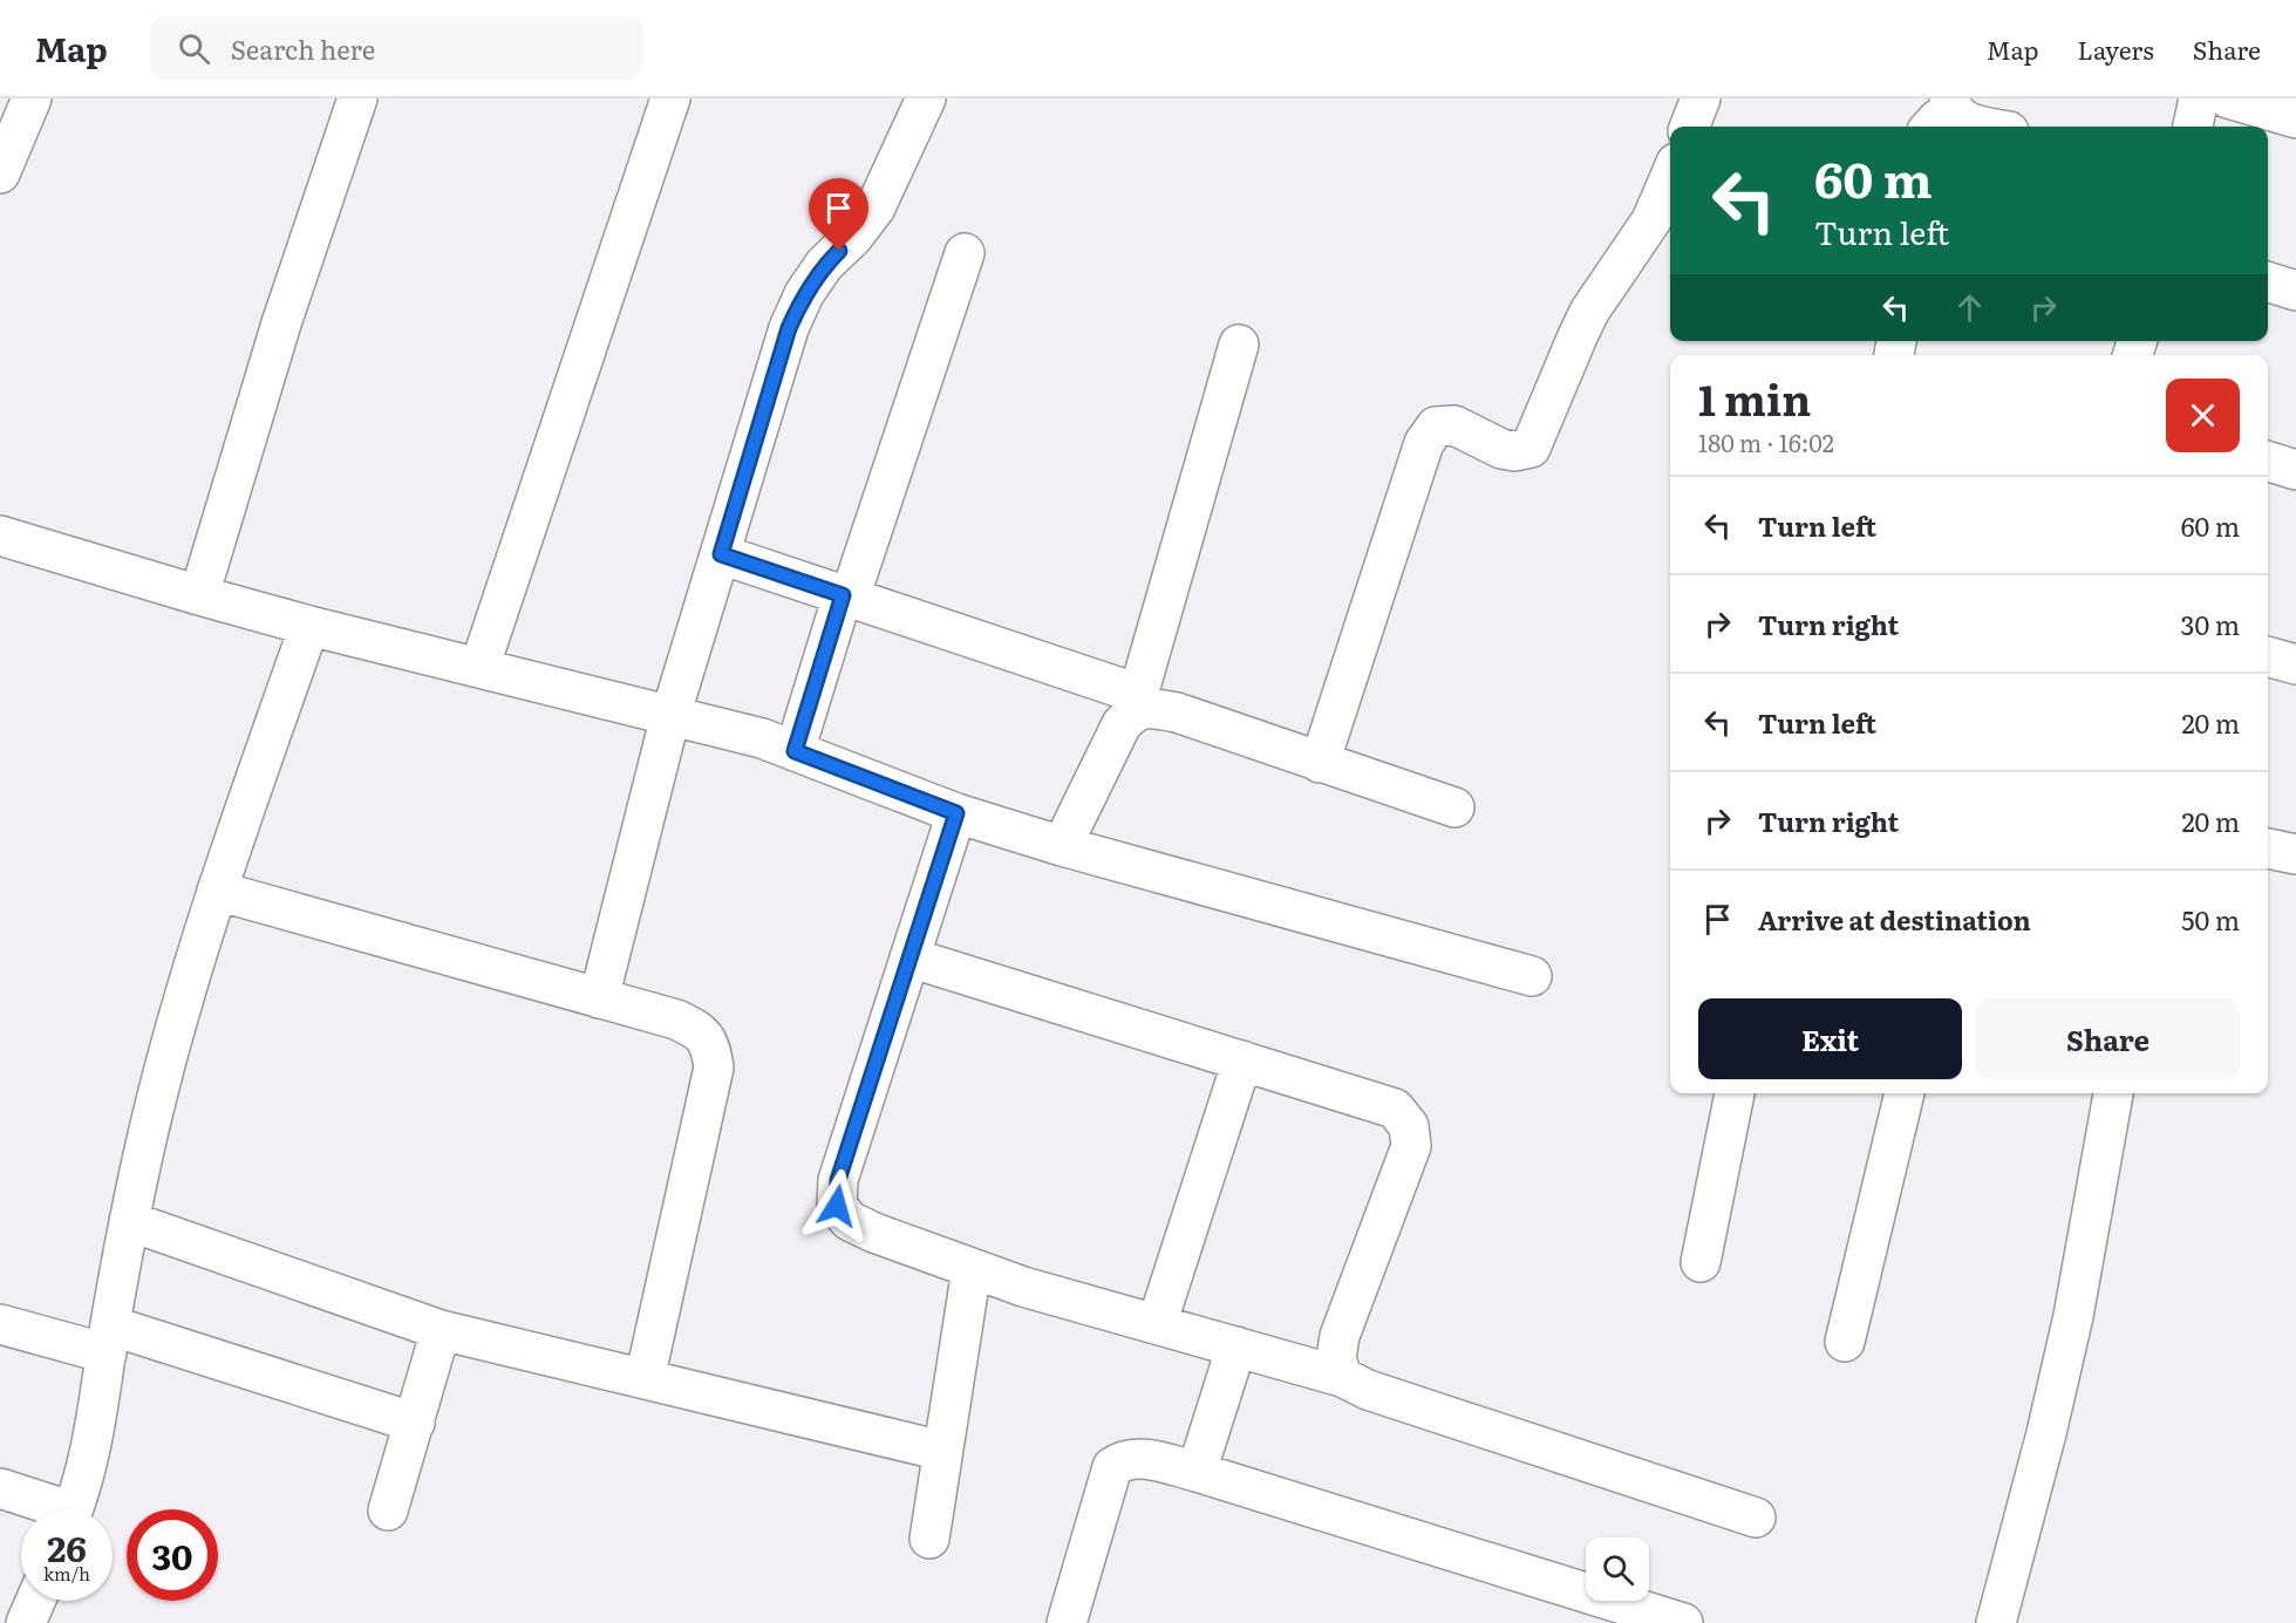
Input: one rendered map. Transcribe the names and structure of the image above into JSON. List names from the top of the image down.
{
  "page": {
    "header": "Map",
    "search": "Search here",
    "nav": ["Map", "Layers", "Share"],
    "turn": ["60 m", "Turn left"],
    "heading": ["1 min", "180 m · 16:02"],
    "list": [
      {
        "name": "Turn left",
        "value": "60 m"
      },
      {
        "name": "Turn right",
        "value": "30 m"
      },
      {
        "name": "Turn left",
        "value": "20 m"
      },
      {
        "name": "Turn right",
        "value": "20 m"
      },
      {
        "name": "Arrive at destination",
        "value": "50 m"
      }
    ],
    "buttons": ["Exit", "Share"],
    "speed": "26 km/h",
    "limit": "30"
  }
}
